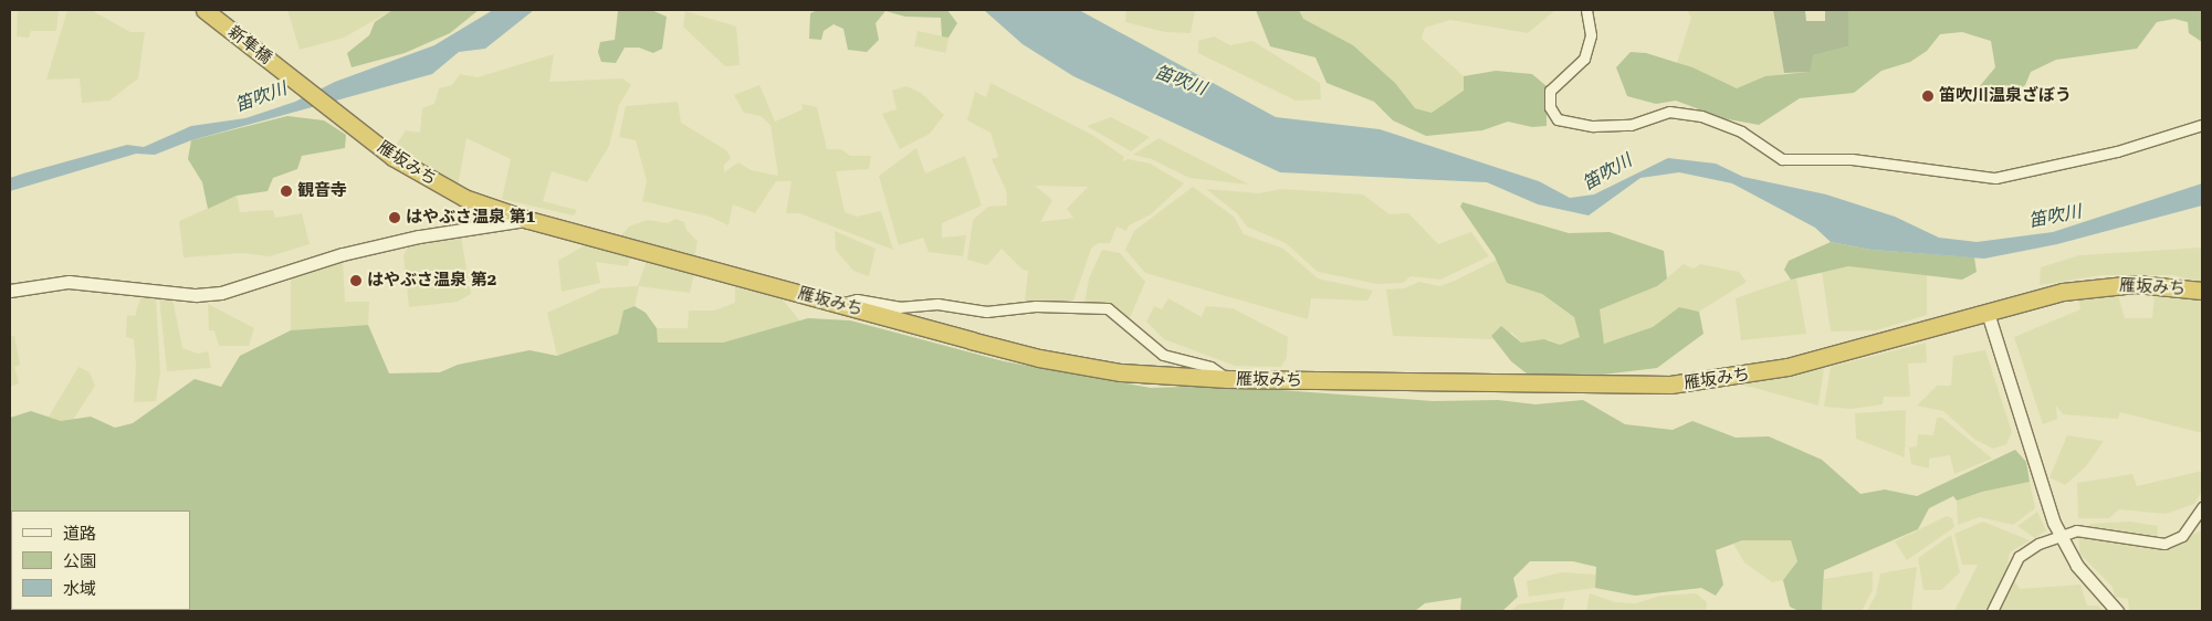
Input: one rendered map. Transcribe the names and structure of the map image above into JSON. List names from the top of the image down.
{
  "streets": {
    "highway": ["新隼橋", "雁坂みち"]
  },
  "crossings": [
    ["新隼橋", "雁坂みち"]
  ],
  "water": ["笛吹川"],
  "places": [
    "笛吹川温泉ざぼう",
    "観音寺",
    "はやぶさ温泉 第1",
    "はやぶさ温泉 第2"
  ],
  "legend": ["道路", "公園", "水域"]
}
